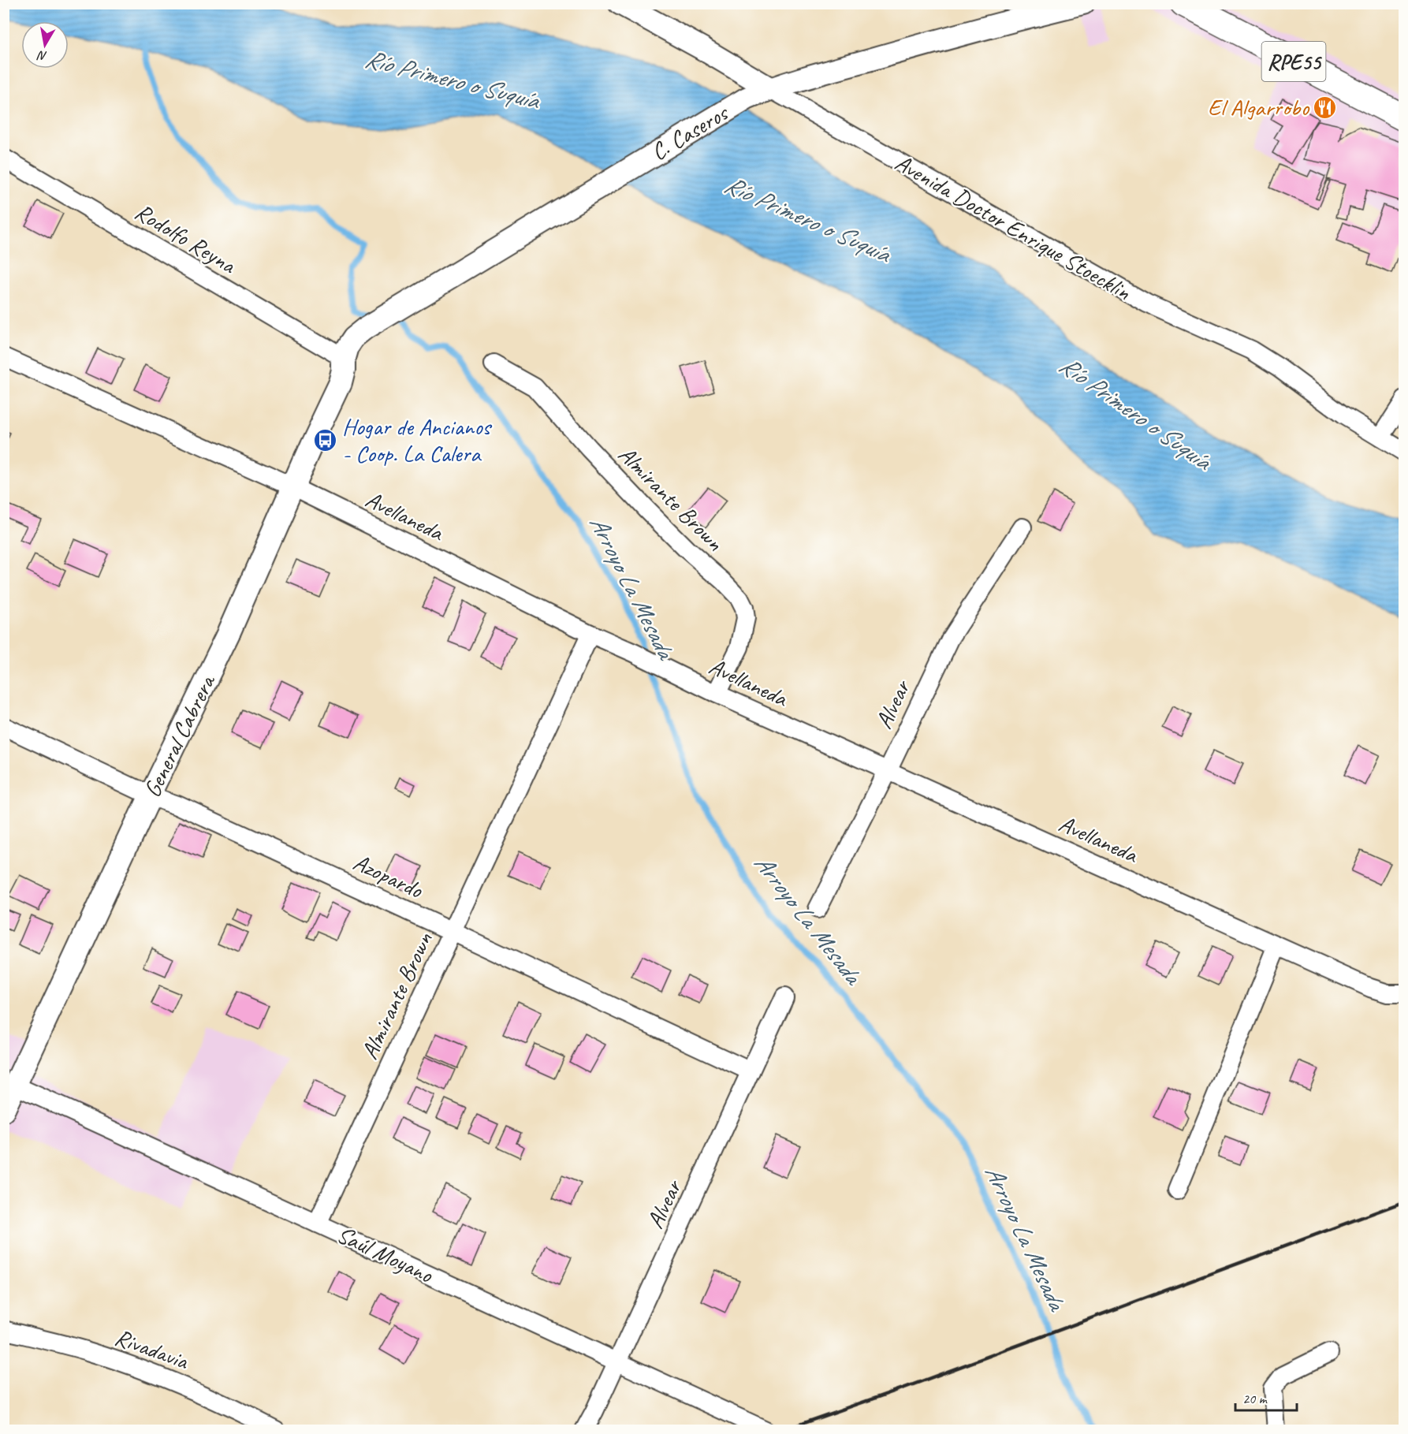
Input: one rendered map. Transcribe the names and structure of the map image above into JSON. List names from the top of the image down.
{
  "streets": {
    "main road": ["RPE55"],
    "street": [
      "C. Caseros",
      "Avenida Doctor Enrique Stoecklin",
      "Rodolfo Reyna",
      "Almirante Brown",
      "Avellaneda",
      "Alvear",
      "General Cabrera",
      "Azopardo",
      "Saúl Moyano",
      "Rivadavia"
    ]
  },
  "crossings": [
    ["C. Caseros", "Avenida Doctor Enrique Stoecklin"],
    ["C. Caseros", "Rodolfo Reyna"],
    ["C. Caseros", "General Cabrera"],
    ["Rodolfo Reyna", "General Cabrera"],
    ["Almirante Brown", "Avellaneda"],
    ["Almirante Brown", "Azopardo"],
    ["Almirante Brown", "Saúl Moyano"],
    ["Avellaneda", "Alvear"],
    ["Avellaneda", "General Cabrera"],
    ["Alvear", "Azopardo"],
    ["Alvear", "Saúl Moyano"],
    ["General Cabrera", "Azopardo"],
    ["General Cabrera", "Saúl Moyano"]
  ],
  "water": ["Río Primero o Suquía", "Arroyo La Mesada"],
  "places": {
    "restaurant": ["El Algarrobo"],
    "bus stop": ["Hogar de Ancianos - Coop. La Calera"]
  },
  "scale_bar": "20 m",
  "north": "bottom"
}
